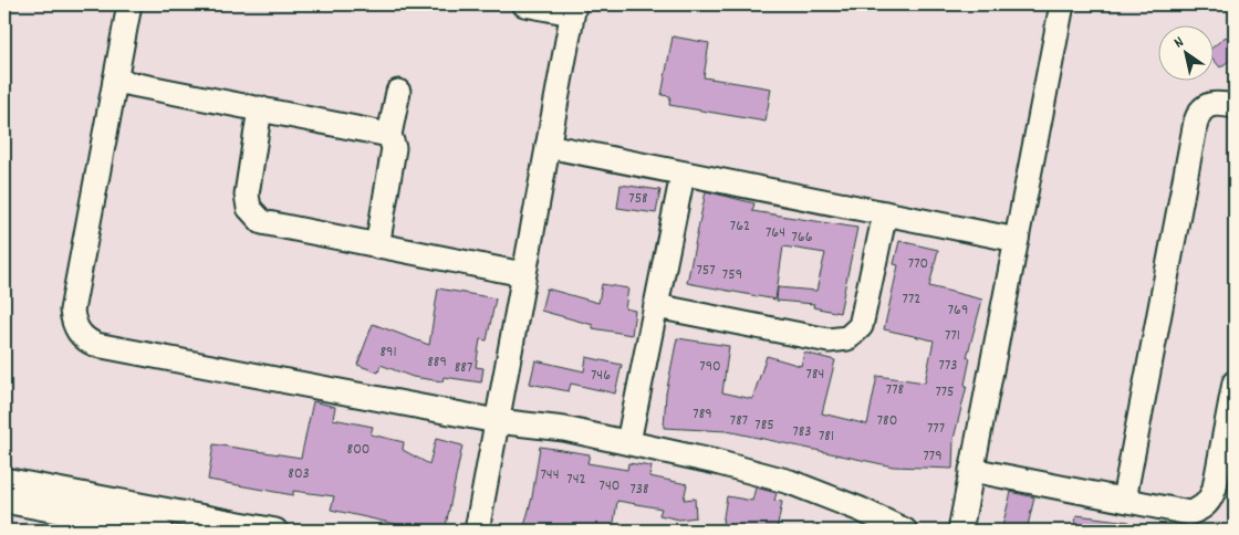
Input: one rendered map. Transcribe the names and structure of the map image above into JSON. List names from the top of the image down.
{
  "house_numbers": [
    "758",
    "762",
    "764",
    "766",
    "770",
    "757",
    "759",
    "772",
    "769",
    "771",
    "891",
    "889",
    "773",
    "790",
    "887",
    "784",
    "746",
    "778",
    "775",
    "789",
    "787",
    "780",
    "785",
    "777",
    "783",
    "781",
    "800",
    "779",
    "803",
    "744",
    "742",
    "740",
    "738"
  ],
  "north": "top left"
}
